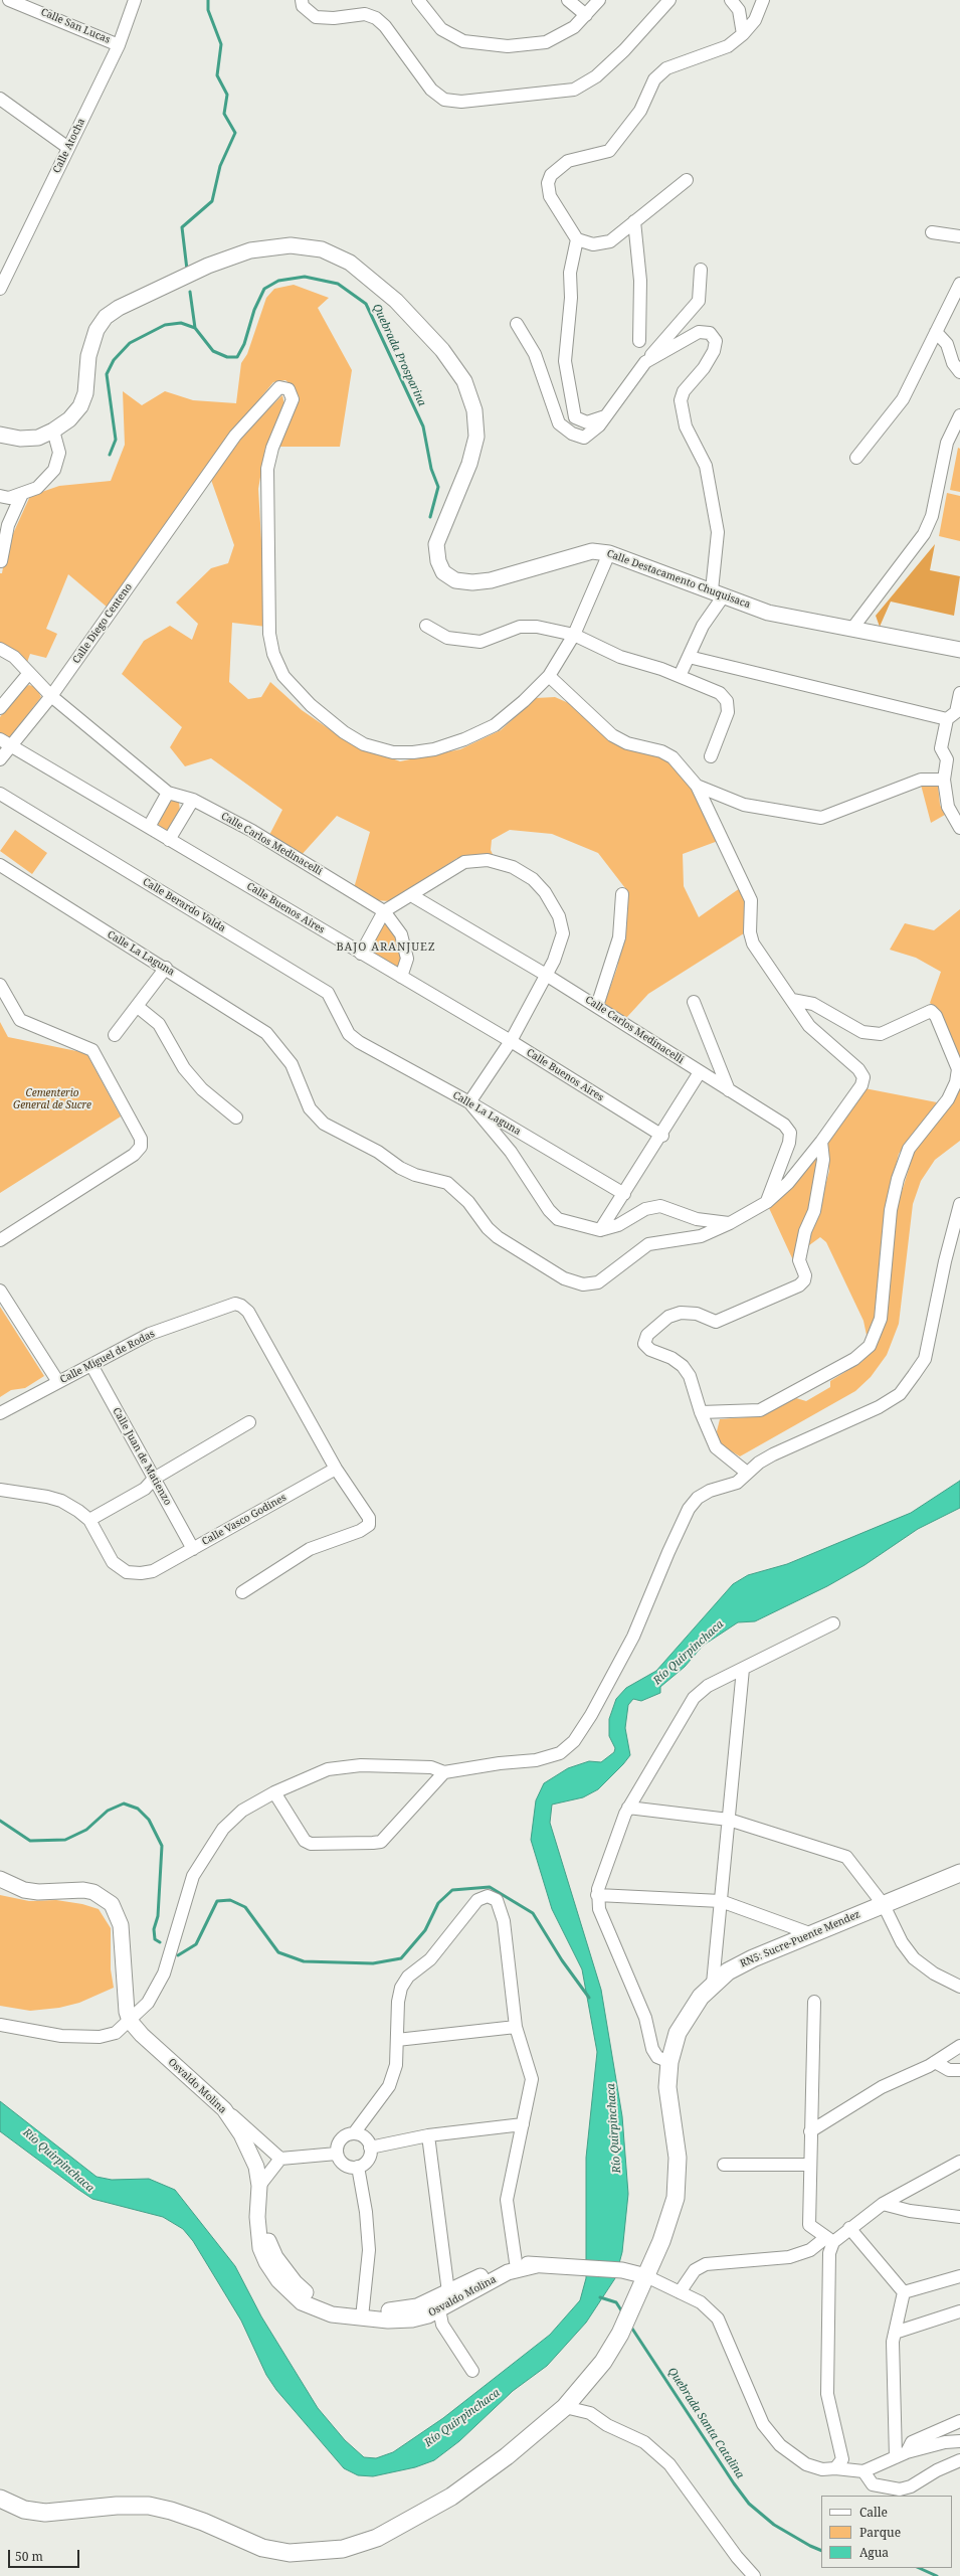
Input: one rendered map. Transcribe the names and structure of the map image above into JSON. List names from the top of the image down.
{
  "streets": {
    "highway": ["RN5: Sucre-Puente Mendez"],
    "main road": ["Calle Destacamento Chuquisaca", "Osvaldo Molina"],
    "street": [
      "Calle San Lucas",
      "Calle Atocha",
      "Calle Diego Centeno",
      "Calle Carlos Medinacelli",
      "Calle Berardo Valda",
      "Calle Buenos Aires",
      "Calle La Laguna",
      "Calle Miguel de Rodas",
      "Calle Juan de Matienzo",
      "Calle Vasco Godines"
    ]
  },
  "crossings": [
    ["Calle San Lucas", "Calle Atocha"],
    ["Calle Diego Centeno", "Calle Carlos Medinacelli"],
    ["Calle Diego Centeno", "Calle Buenos Aires"],
    ["Calle Carlos Medinacelli", "Calle Buenos Aires"],
    ["Calle Carlos Medinacelli", "Calle La Laguna"],
    ["Calle Berardo Valda", "Calle La Laguna"],
    ["Calle Miguel de Rodas", "Calle Juan de Matienzo"],
    ["Calle Miguel de Rodas", "Calle Vasco Godines"],
    ["Calle Juan de Matienzo", "Calle Vasco Godines"]
  ],
  "districts": ["BAJO ARANJUEZ"],
  "water": ["Quebrada Prosparina", "Río Quirpinchaca", "Quebrada Santa Catalina"],
  "parks": ["Cementerio General de Sucre"],
  "legend": ["Calle", "Parque", "Agua"],
  "scale_bar": "50 m"
}
